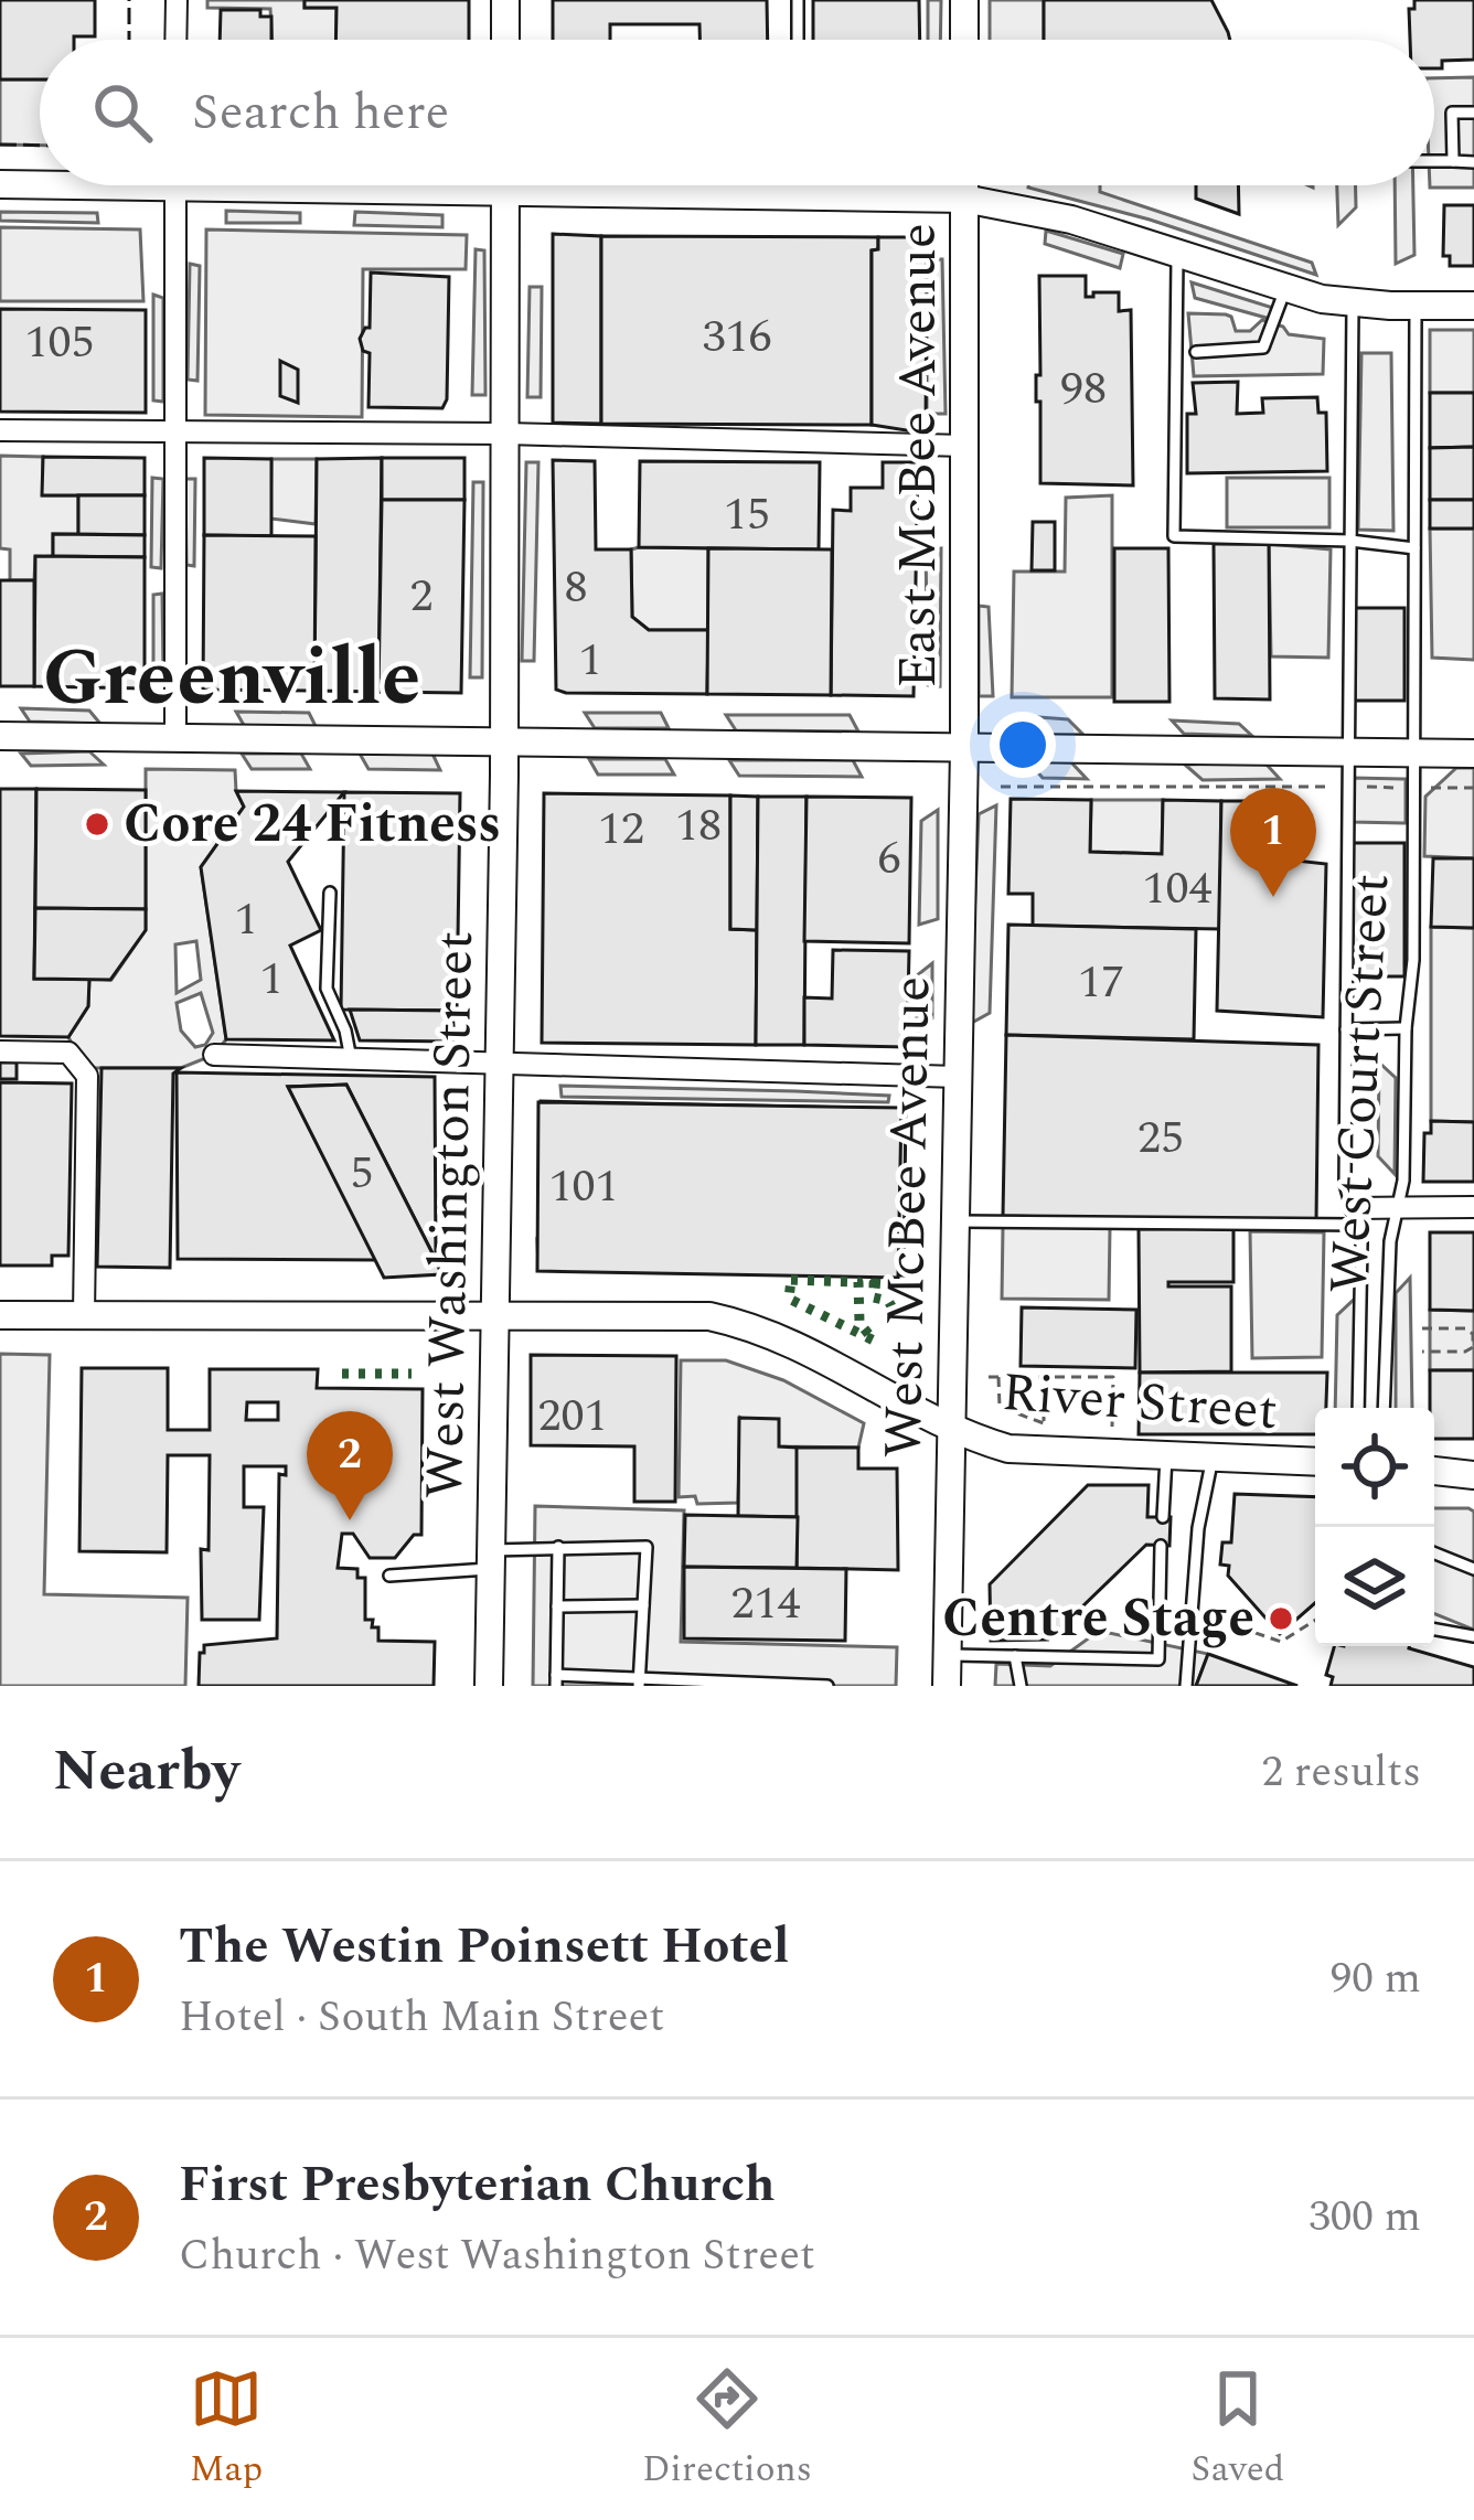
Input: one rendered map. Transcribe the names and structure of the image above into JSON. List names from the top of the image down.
{
  "streets": {
    "street": [
      "East McBee Avenue",
      "West Washington Street",
      "West McBee Avenue",
      "River Street"
    ],
    "lane": ["West Court Street"]
  },
  "crossings": [
    ["East McBee Avenue", "West McBee Avenue"],
    ["West Washington Street", "River Street"],
    ["West McBee Avenue", "River Street"]
  ],
  "districts": ["Greenville"],
  "places": ["Core 24 Fitness", "Centre Stage"],
  "house_numbers": [
    "316",
    "105",
    "98",
    "15",
    "8",
    "2",
    "1",
    "18",
    "12",
    "6",
    "104",
    "1",
    "1",
    "17",
    "25",
    "5",
    "101",
    "201",
    "214"
  ],
  "page": {
    "search": "Search here",
    "pins": ["1", "2"],
    "heading": ["Nearby", "2 results"],
    "list": [
      {
        "mark": "1",
        "name": "The Westin Poinsett Hotel",
        "note": "Hotel · South Main Street",
        "value": "90 m"
      },
      {
        "mark": "2",
        "name": "First Presbyterian Church",
        "note": "Church · West Washington Street",
        "value": "300 m"
      }
    ],
    "nav": ["Map", "Directions", "Saved"]
  }
}
